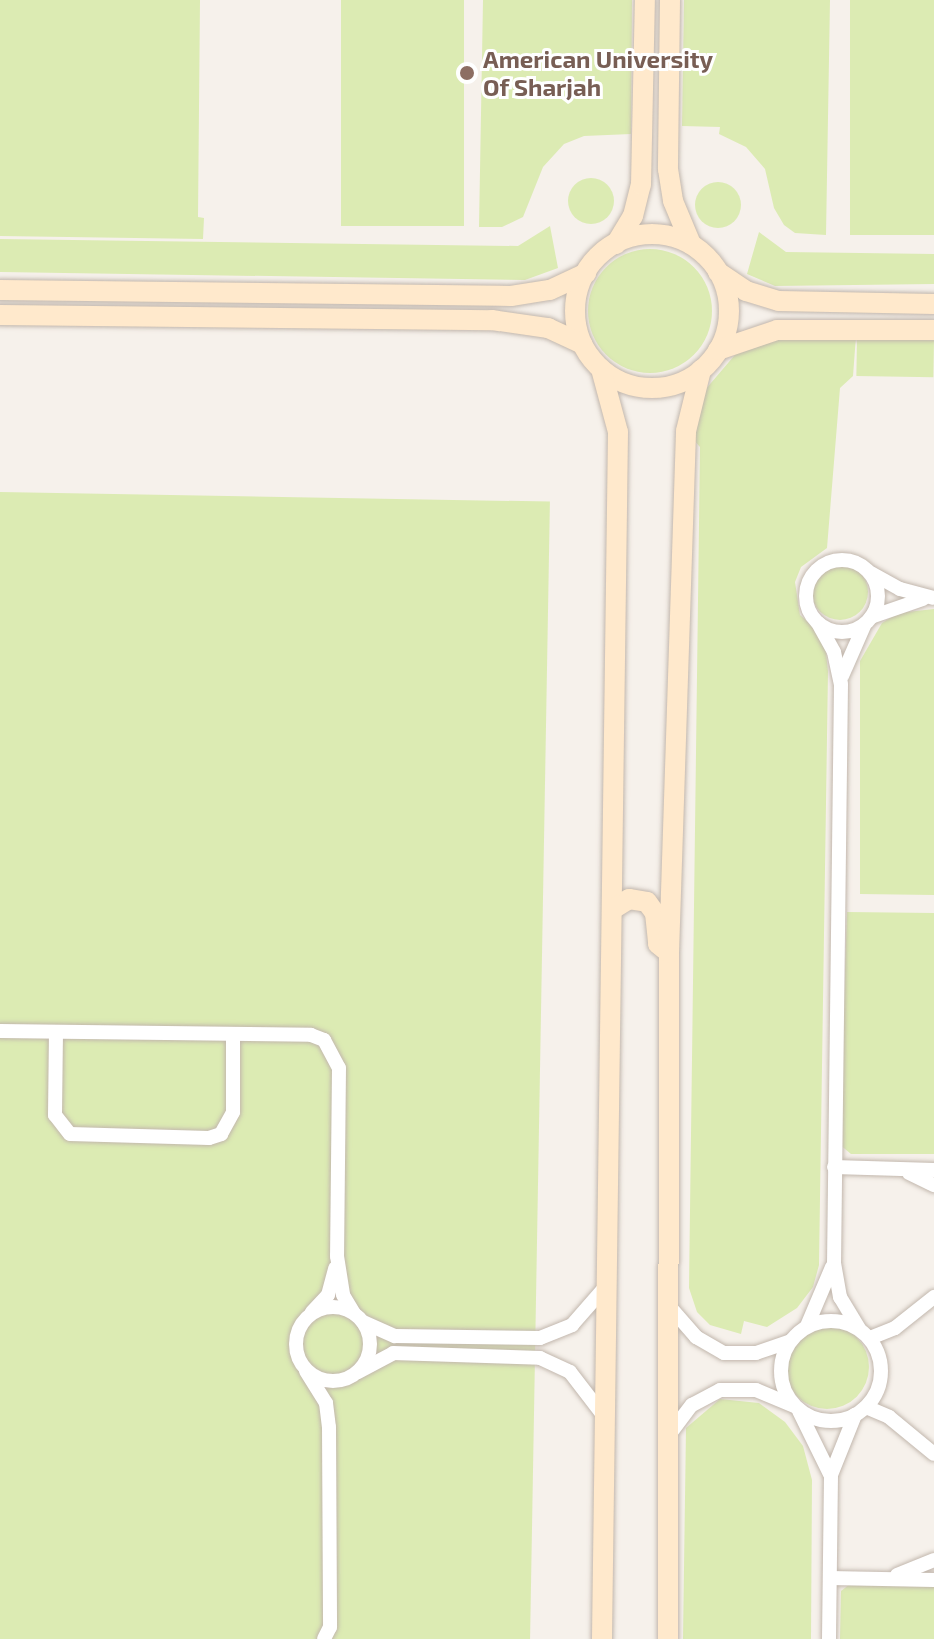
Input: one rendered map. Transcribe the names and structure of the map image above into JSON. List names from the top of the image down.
{
  "places": ["American University Of Sharjah"]
}
